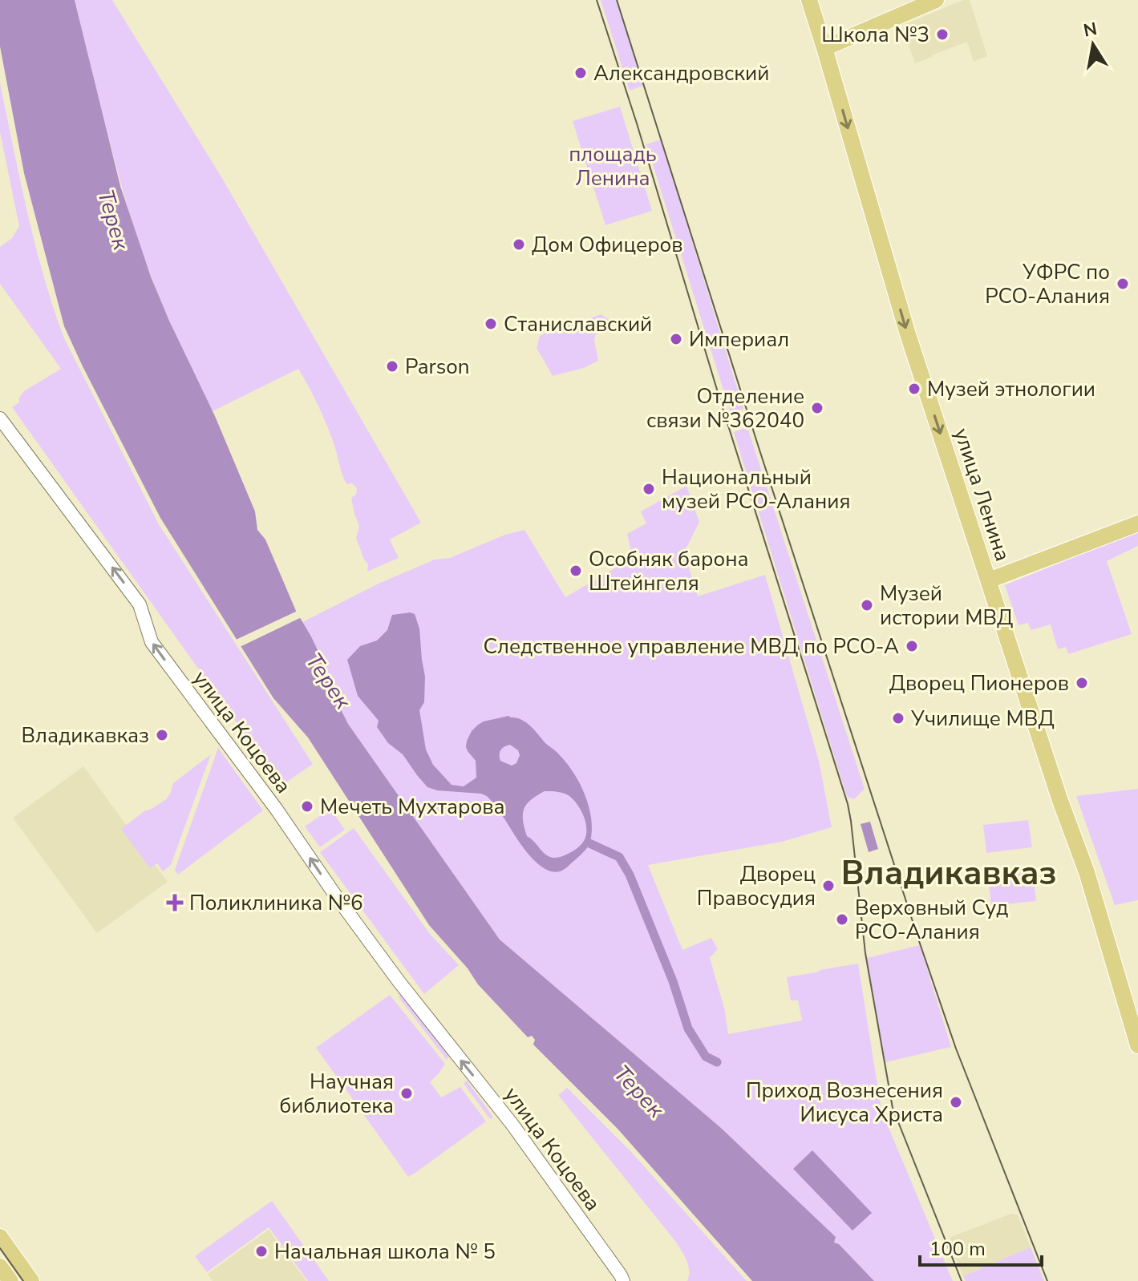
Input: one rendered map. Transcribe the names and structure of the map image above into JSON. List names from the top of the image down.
{
  "streets": {
    "main road": ["улица Ленина"],
    "street": ["улица Коцоева"]
  },
  "one_way": ["улица Ленина", "улица Коцоева"],
  "districts": ["Владикавказ"],
  "water": ["Терек"],
  "parks": ["площадь Ленина"],
  "places": {
    "other": [
      "Школа №3",
      "Александровский",
      "Дом Офицеров",
      "УФРС по РСО-Алания",
      "Станиславский",
      "Империал",
      "Parson",
      "Музей этнологии",
      "Отделение связи №362040",
      "Национальный музей РСО-Алания",
      "Особняк барона Штейнгеля",
      "Музей истории МВД",
      "Следственное управление МВД по РСО-А",
      "Дворец Пионеров",
      "Училище МВД",
      "Владикавказ",
      "Мечеть Мухтарова",
      "Дворец Правосудия",
      "Верховный Суд РСО-Алания",
      "Научная библиотека",
      "Приход Вознесения Иисуса Христа",
      "Начальная школа № 5"
    ],
    "health": ["Поликлиника №6"]
  },
  "scale_bar": "100 m",
  "north": "top"
}
